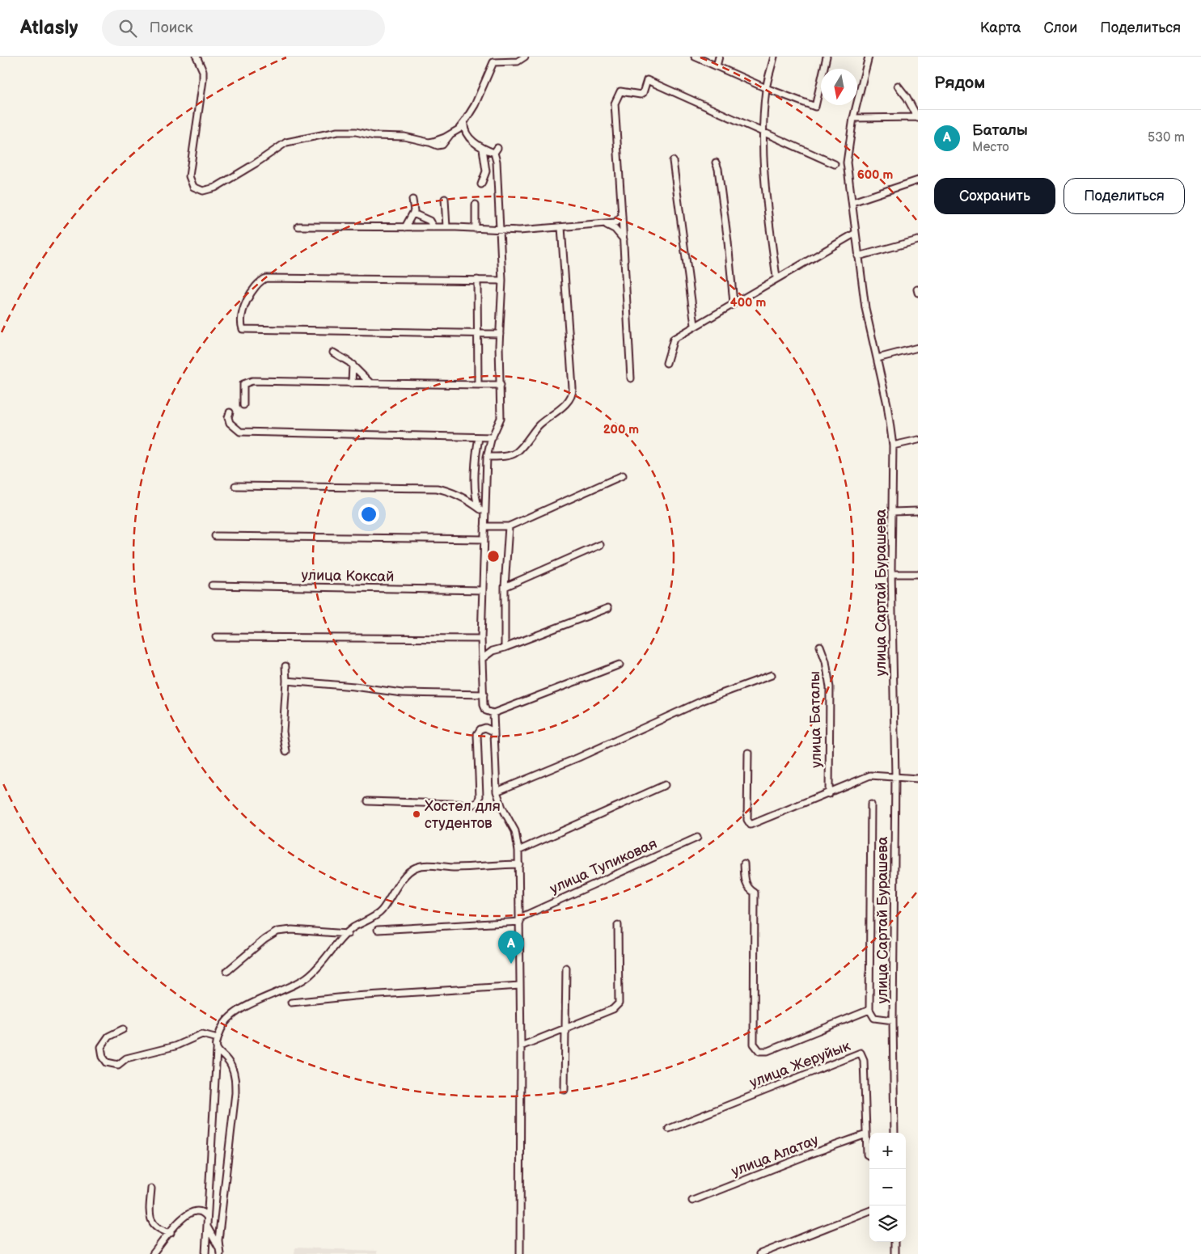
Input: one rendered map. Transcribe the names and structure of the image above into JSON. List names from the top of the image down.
{
  "streets": {
    "street": [
      "улица Коксай",
      "улица Сартай Бурашева",
      "улица Баталы",
      "улица Тупиковая",
      "улица Жеруйык",
      "улица Алатау"
    ]
  },
  "crossings": [
    ["улица Жеруйык", "улица Алатау"]
  ],
  "places": ["Хостел для студентов"],
  "north": "bottom",
  "page": {
    "header": "Atlasly",
    "search": "Поиск",
    "nav": ["Карта", "Слои", "Поделиться"],
    "heading": "Рядом",
    "list": [
      {
        "mark": "A",
        "name": "Баталы",
        "note": "Место",
        "value": "530 m"
      }
    ],
    "buttons": ["Сохранить", "Поделиться"],
    "pins": "A",
    "map_buttons": ["+", "−"]
  },
  "rings": ["600 m", "400 m", "200 m"]
}
